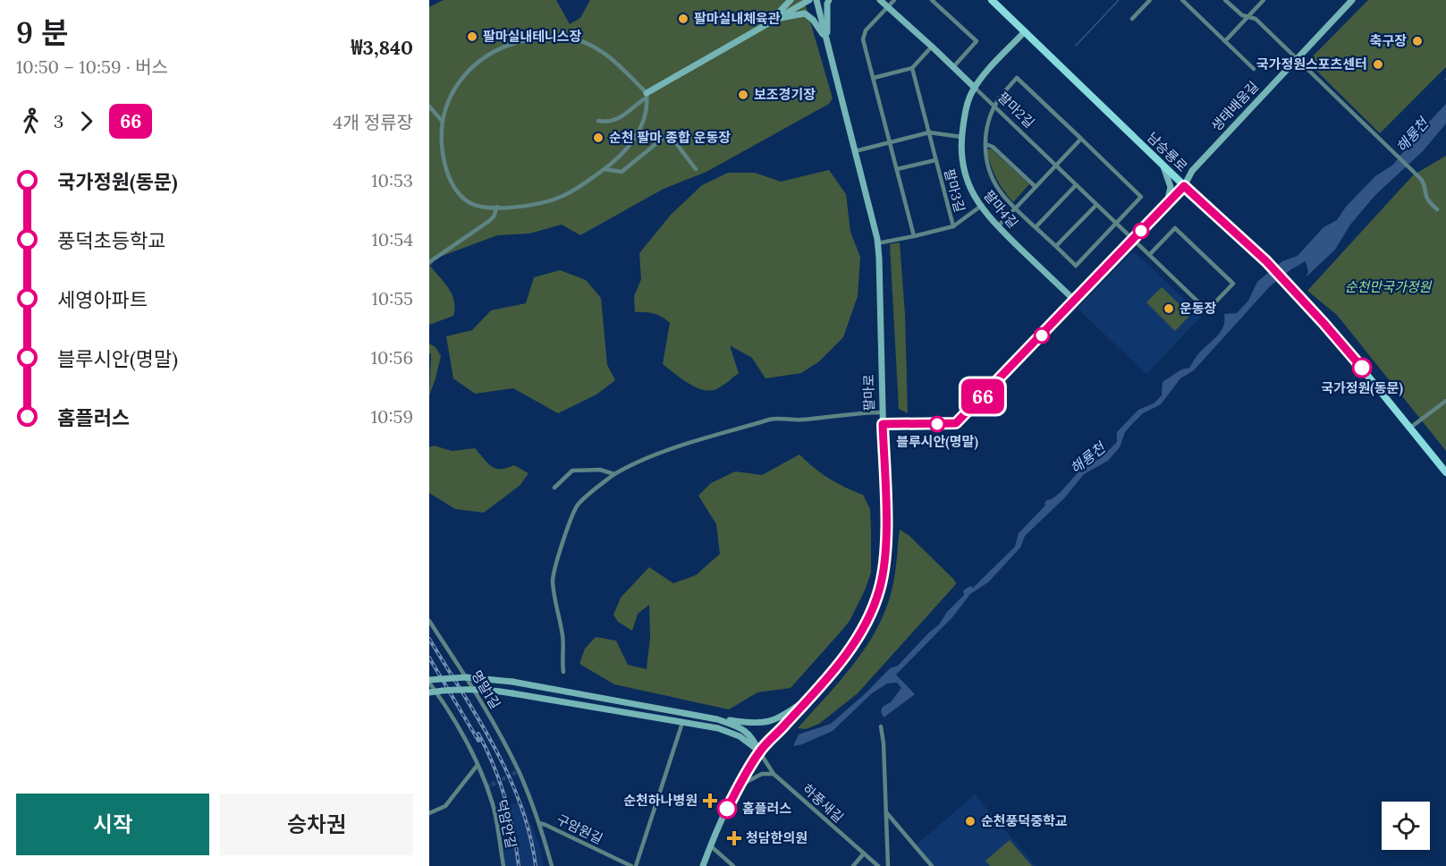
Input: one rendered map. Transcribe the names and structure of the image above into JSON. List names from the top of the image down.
{
  "streets": {
    "main road": [
      "생태배움길",
      "팔마2길",
      "남승룡로",
      "팔마4길",
      "팔마로"
    ],
    "street": [
      "팔마3길",
      "명말1길",
      "하풍새길",
      "덕암안길",
      "구암원길"
    ]
  },
  "crossings": [
    ["생태배움길", "팔마2길"],
    ["생태배움길", "남승룡로"],
    ["생태배움길", "팔마4길"],
    ["생태배움길", "팔마로"],
    ["팔마2길", "팔마4길"],
    ["남승룡로", "팔마4길"],
    ["팔마로", "하풍새길"],
    ["명말1길", "구암원길"]
  ],
  "water": ["해룡천"],
  "parks": ["순천만국가정원"],
  "places": {
    "other": [
      "팔마실내체육관",
      "팔마실내테니스장",
      "축구장",
      "국가정원스포츠센터",
      "보조경기장",
      "순천 팔마 종합 운동장",
      "운동장",
      "국가정원(동문)",
      "블루시안(명말)",
      "홈플러스",
      "순천풍덕중학교"
    ],
    "health": ["순천하나병원", "청담한의원"]
  },
  "lines": ["bus line 66"],
  "page": {
    "heading": ["9 분", "10:50 – 10:59 · 버스", "₩3,840"],
    "on_map": "66",
    "legs": ["3", "66", "4개 정류장"],
    "list": [
      {
        "name": "국가정원(동문)",
        "value": "10:53"
      },
      {
        "name": "풍덕초등학교",
        "value": "10:54"
      },
      {
        "name": "세영아파트",
        "value": "10:55"
      },
      {
        "name": "블루시안(명말)",
        "value": "10:56"
      },
      {
        "name": "홈플러스",
        "value": "10:59"
      }
    ],
    "buttons": ["시작", "승차권"]
  }
}
